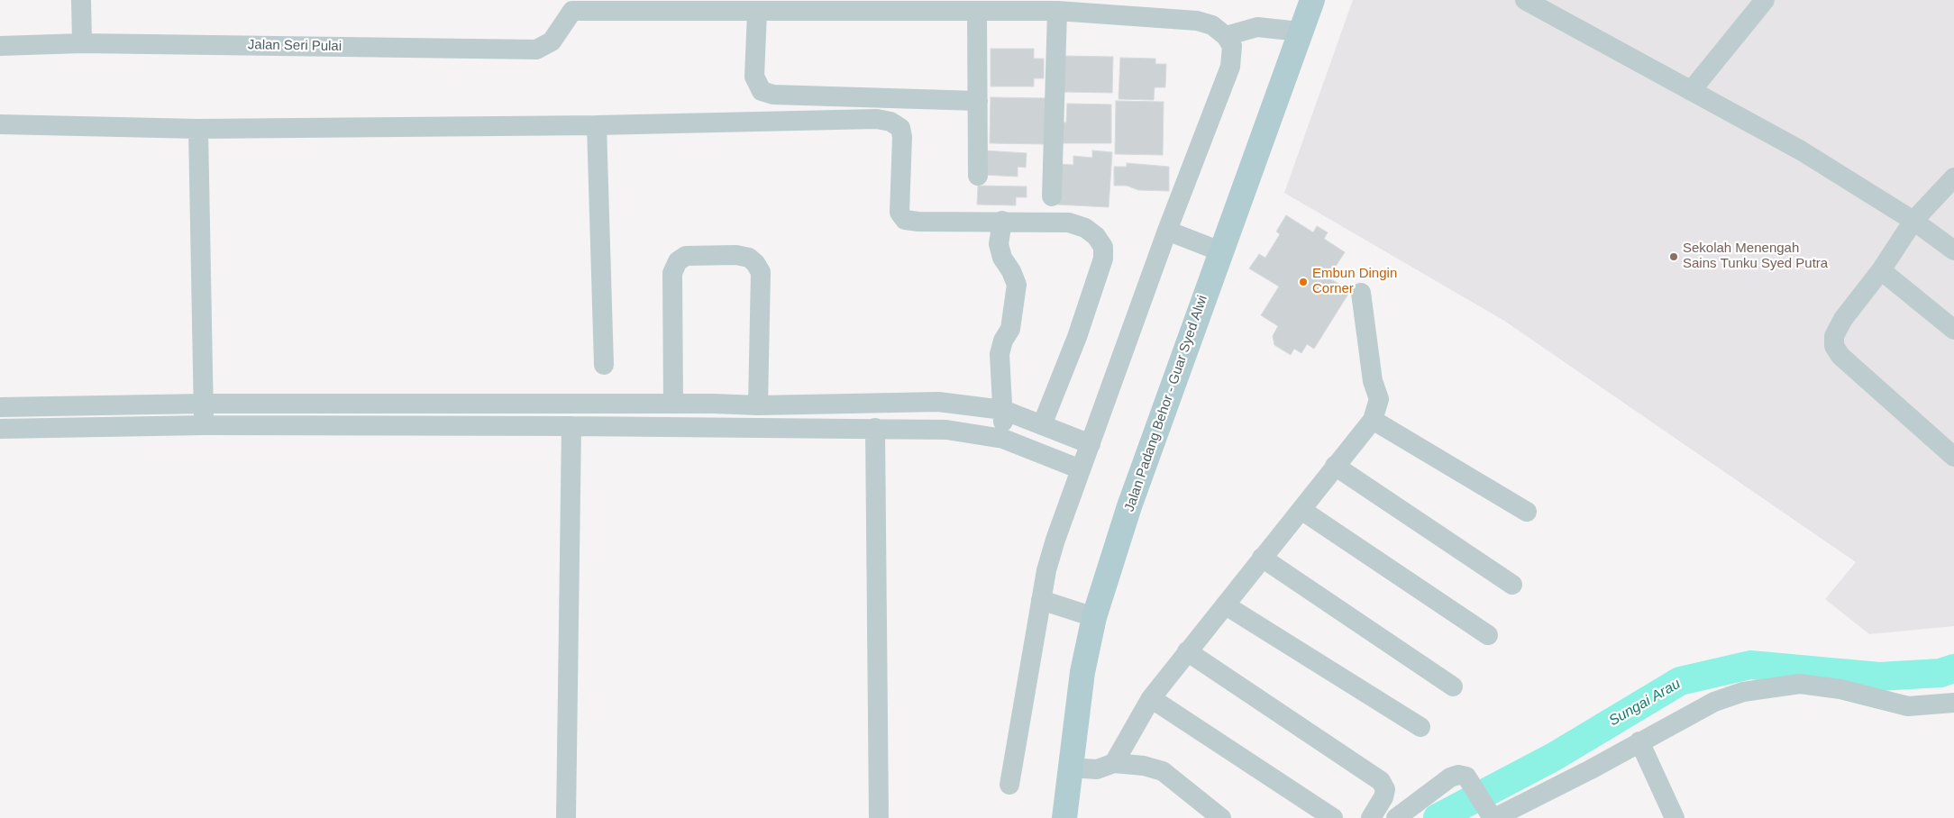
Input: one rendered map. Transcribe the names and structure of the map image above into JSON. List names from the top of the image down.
{
  "streets": {
    "main road": ["Jalan Padang Behor - Guar Syed Alwi"],
    "street": ["Jalan Seri Pulai"]
  },
  "water": ["Sungai Arau"],
  "places": ["Sekolah Menengah Sains Tunku Syed Putra", "Embun Dingin Corner"]
}
